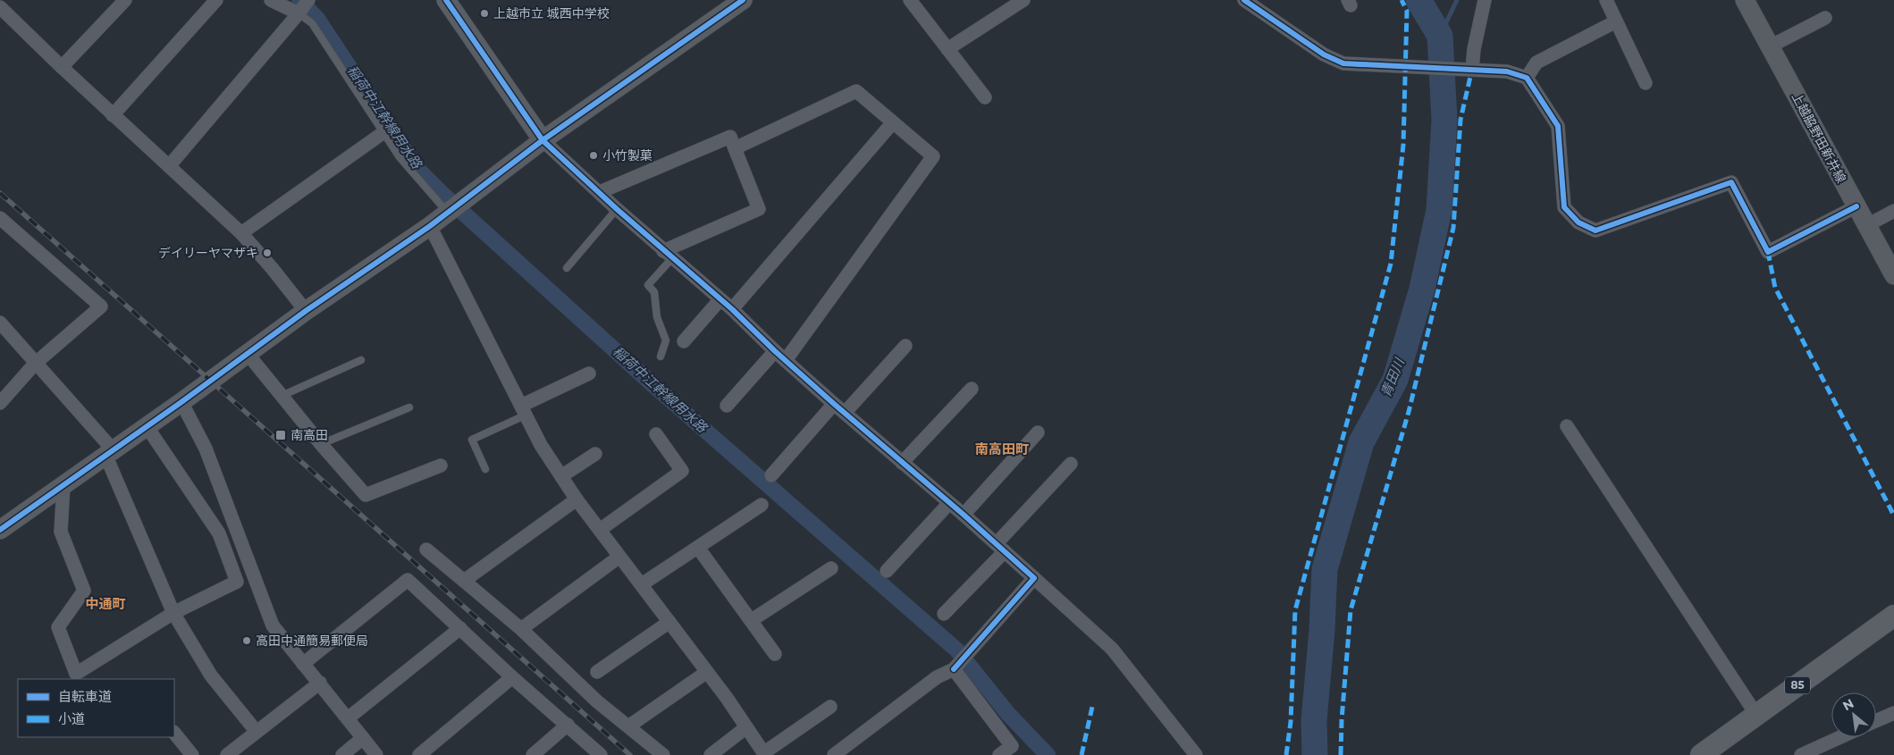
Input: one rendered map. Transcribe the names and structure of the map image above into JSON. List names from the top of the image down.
{
  "streets": {
    "main road": ["85"],
    "street": ["上越脇野田新井線"]
  },
  "districts": ["南高田町", "中通町"],
  "water": ["稲荷中江幹線用水路", "青田川"],
  "places": {
    "other": [
      "上越市立 城西中学校",
      "小竹製菓",
      "デイリーヤマザキ",
      "高田中通簡易郵便局"
    ],
    "transit": ["南高田"]
  },
  "legend": ["自転車道", "小道"],
  "north": "top left"
}
